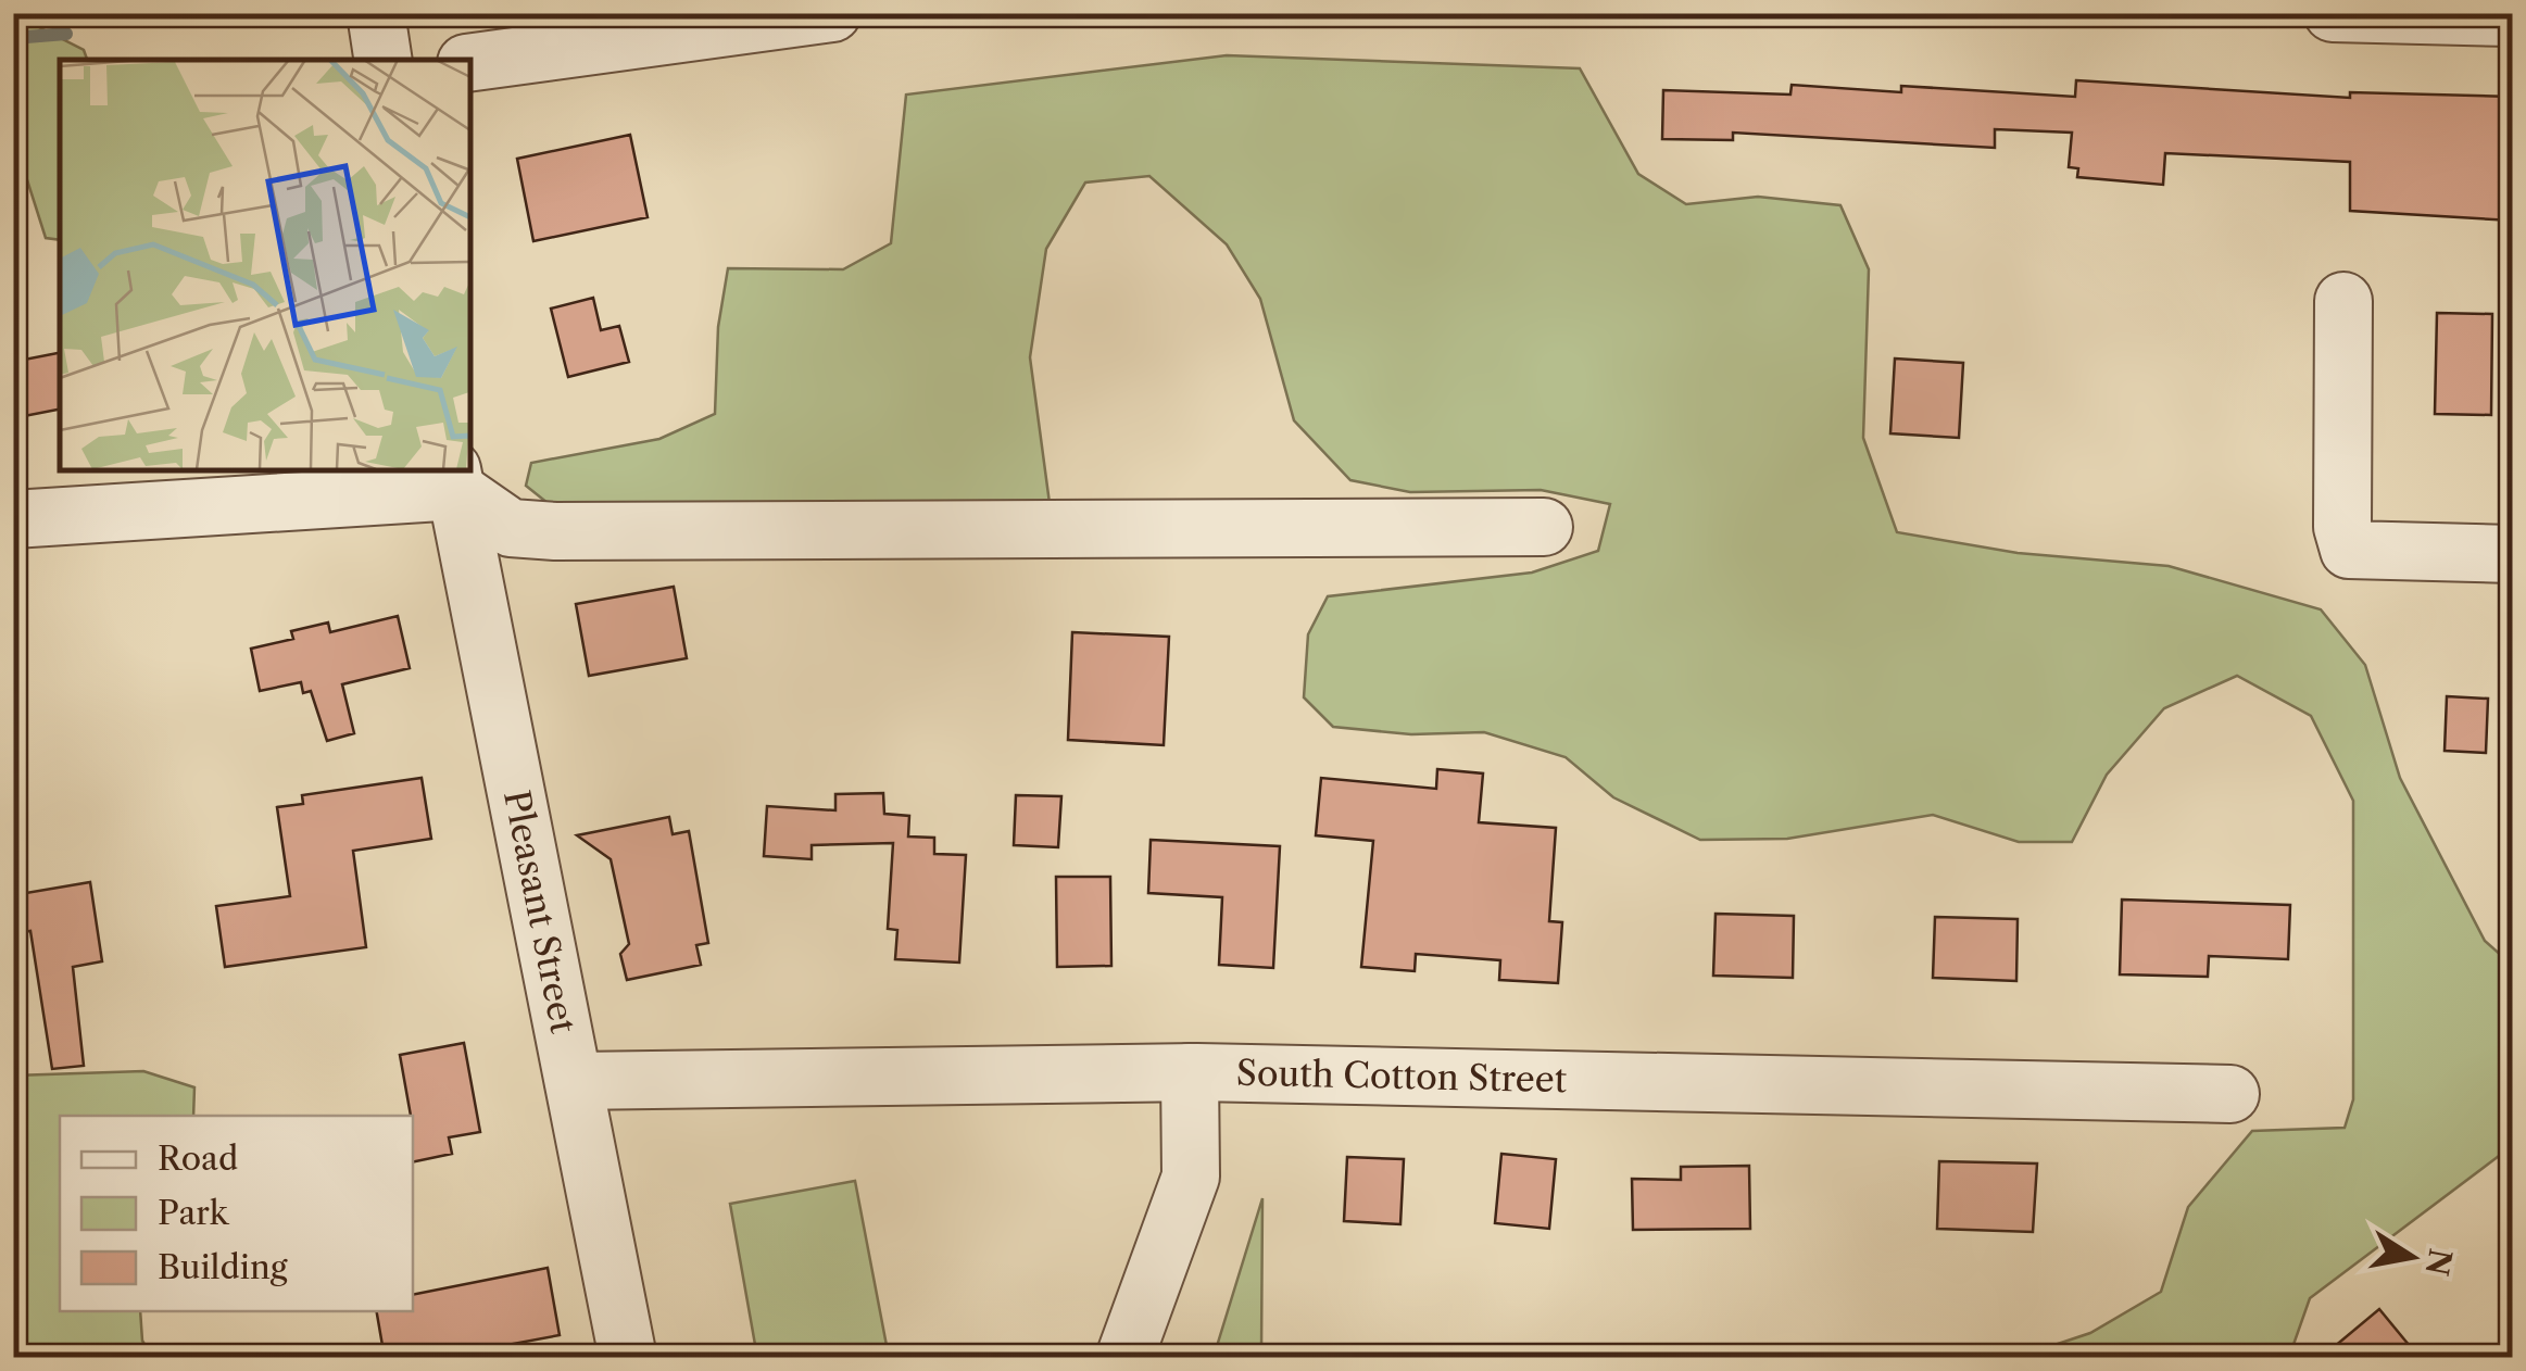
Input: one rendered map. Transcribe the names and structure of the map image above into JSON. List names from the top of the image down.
{
  "streets": {
    "street": ["Pleasant Street", "South Cotton Street"]
  },
  "crossings": [
    ["Pleasant Street", "South Cotton Street"]
  ],
  "legend": ["Road", "Park", "Building"],
  "north": "right"
}
